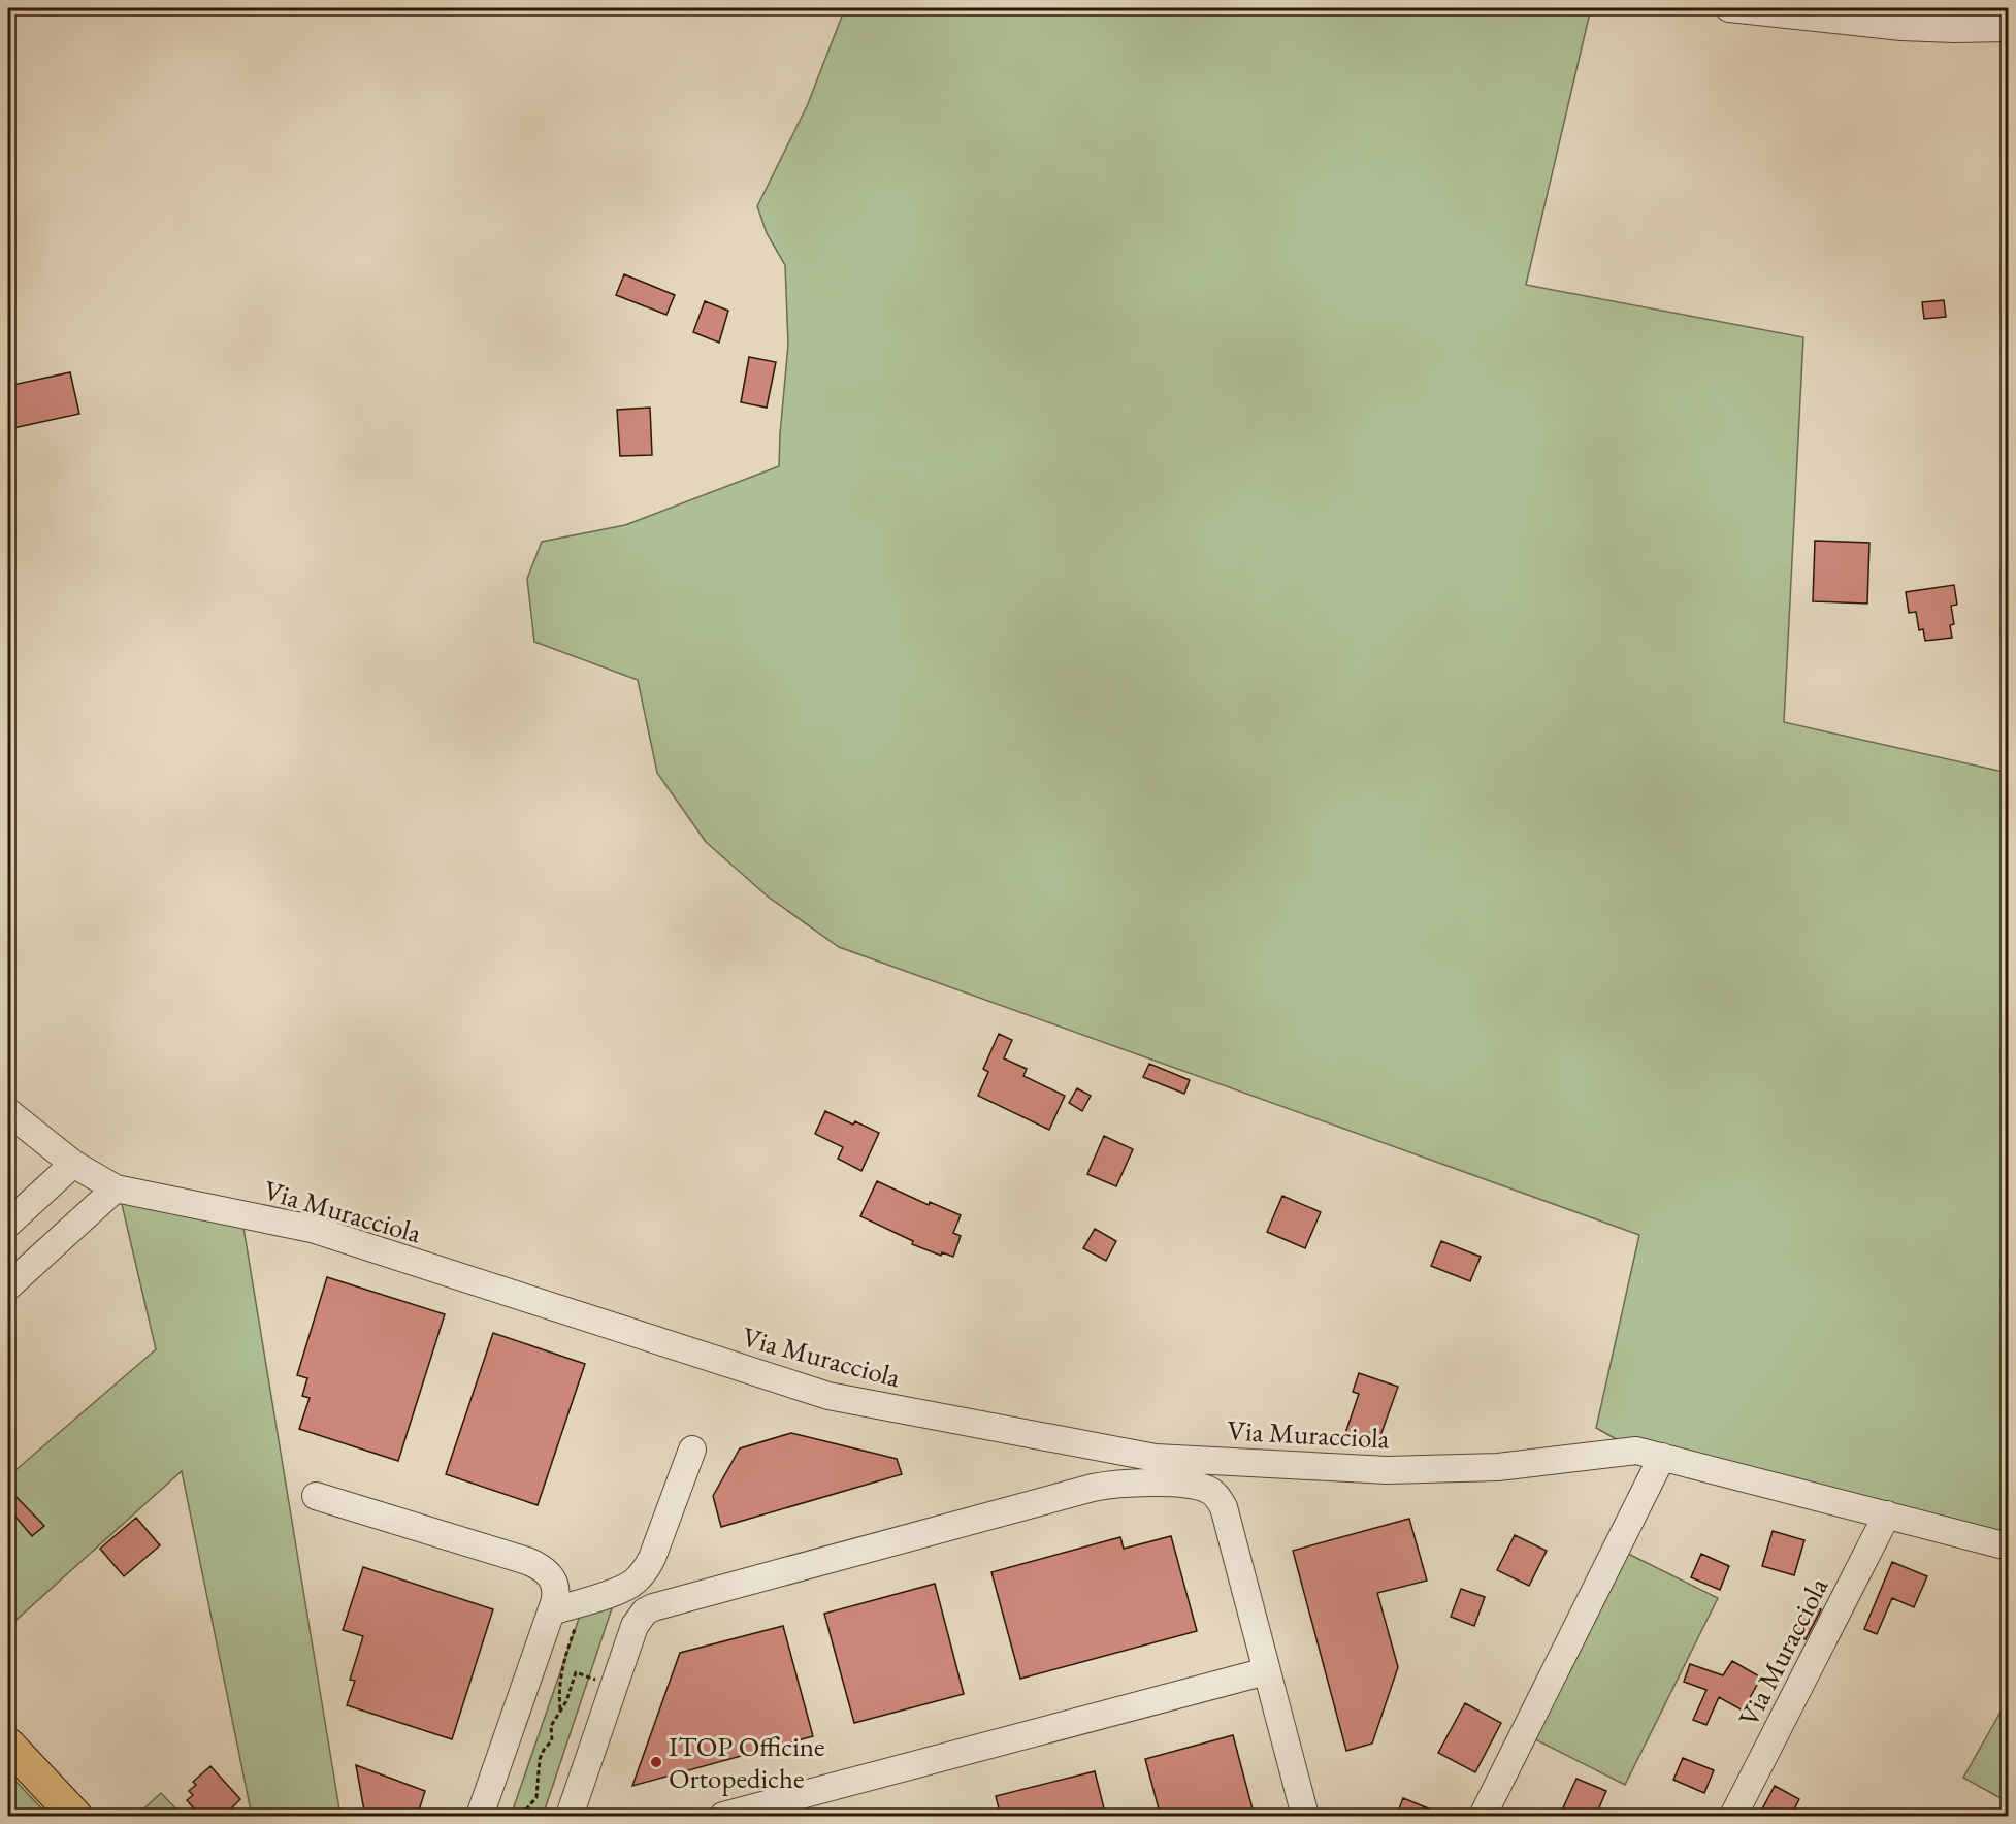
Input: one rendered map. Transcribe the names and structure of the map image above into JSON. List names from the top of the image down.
{
  "streets": {
    "street": ["Via Muracciola"]
  },
  "places": ["ITOP Officine Ortopediche"]
}
